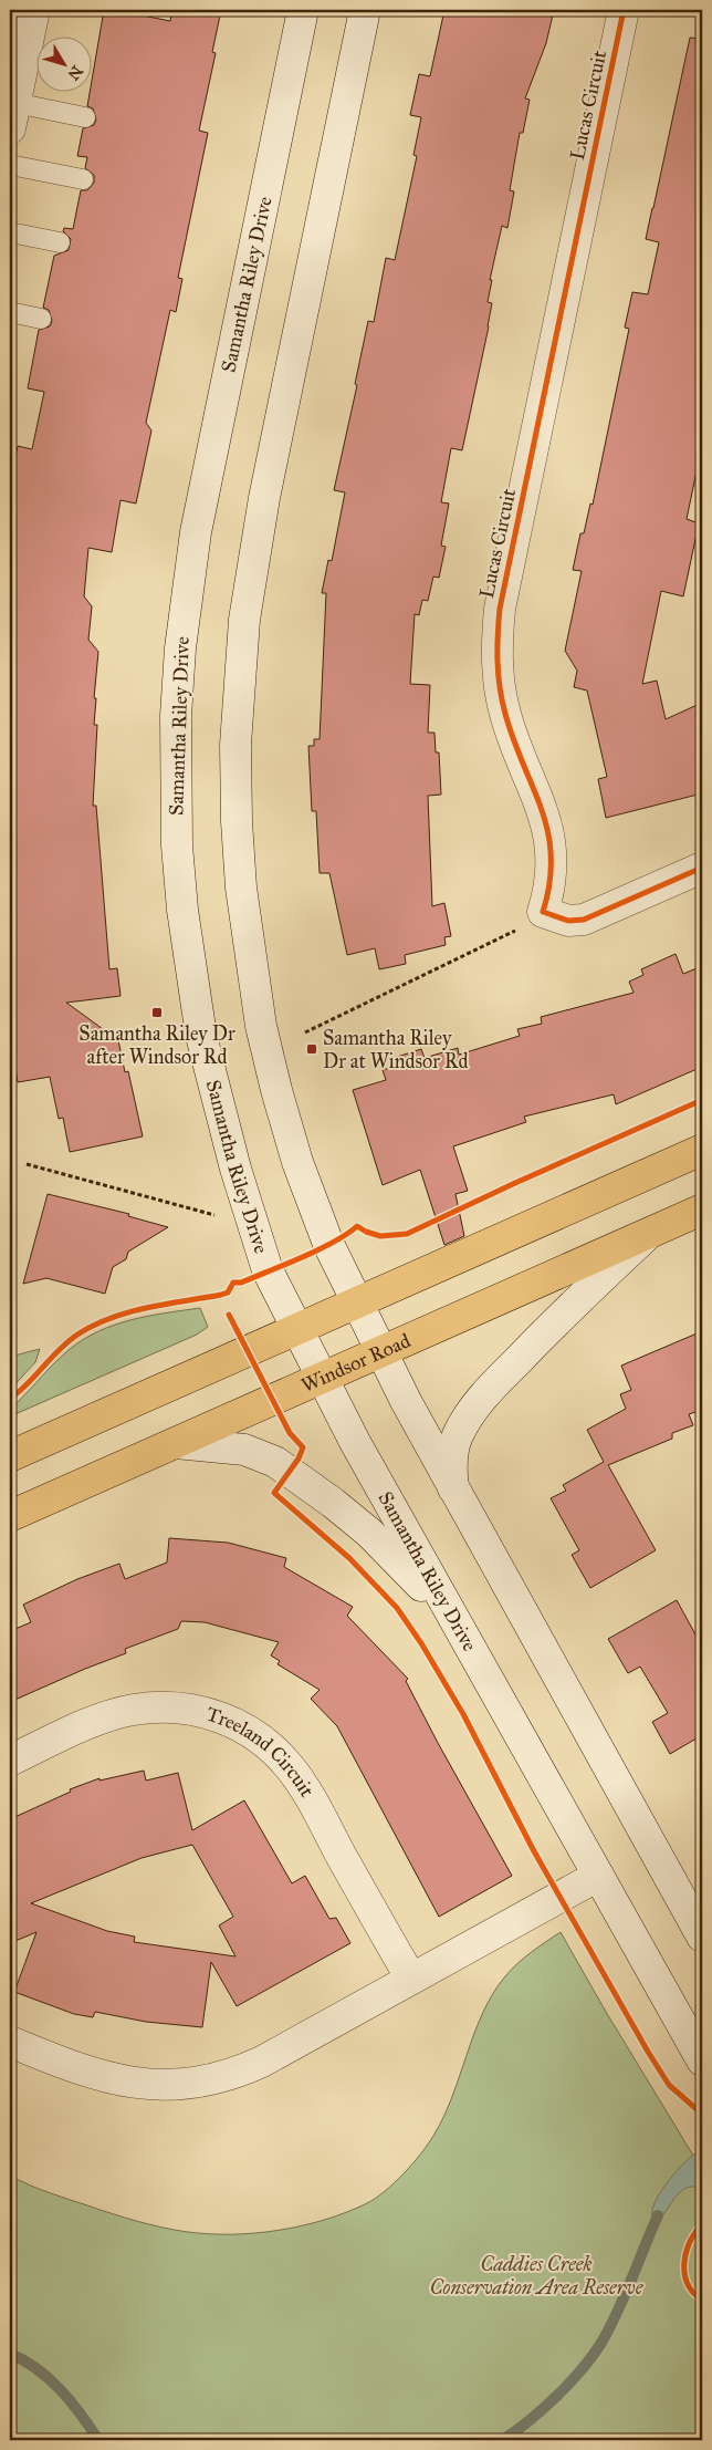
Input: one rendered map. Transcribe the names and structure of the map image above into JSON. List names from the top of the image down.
{
  "streets": {
    "main road": [
      "Lucas Circuit",
      "Samantha Riley Drive",
      "Windsor Road",
      "Treeland Circuit"
    ]
  },
  "crossings": [
    ["Samantha Riley Drive", "Windsor Road"]
  ],
  "parks": ["Caddies Creek Conservation Area Reserve"],
  "places": {
    "transit": ["Samantha Riley Dr after Windsor Rd", "Samantha Riley Dr at Windsor Rd"]
  },
  "north": "bottom right"
}
